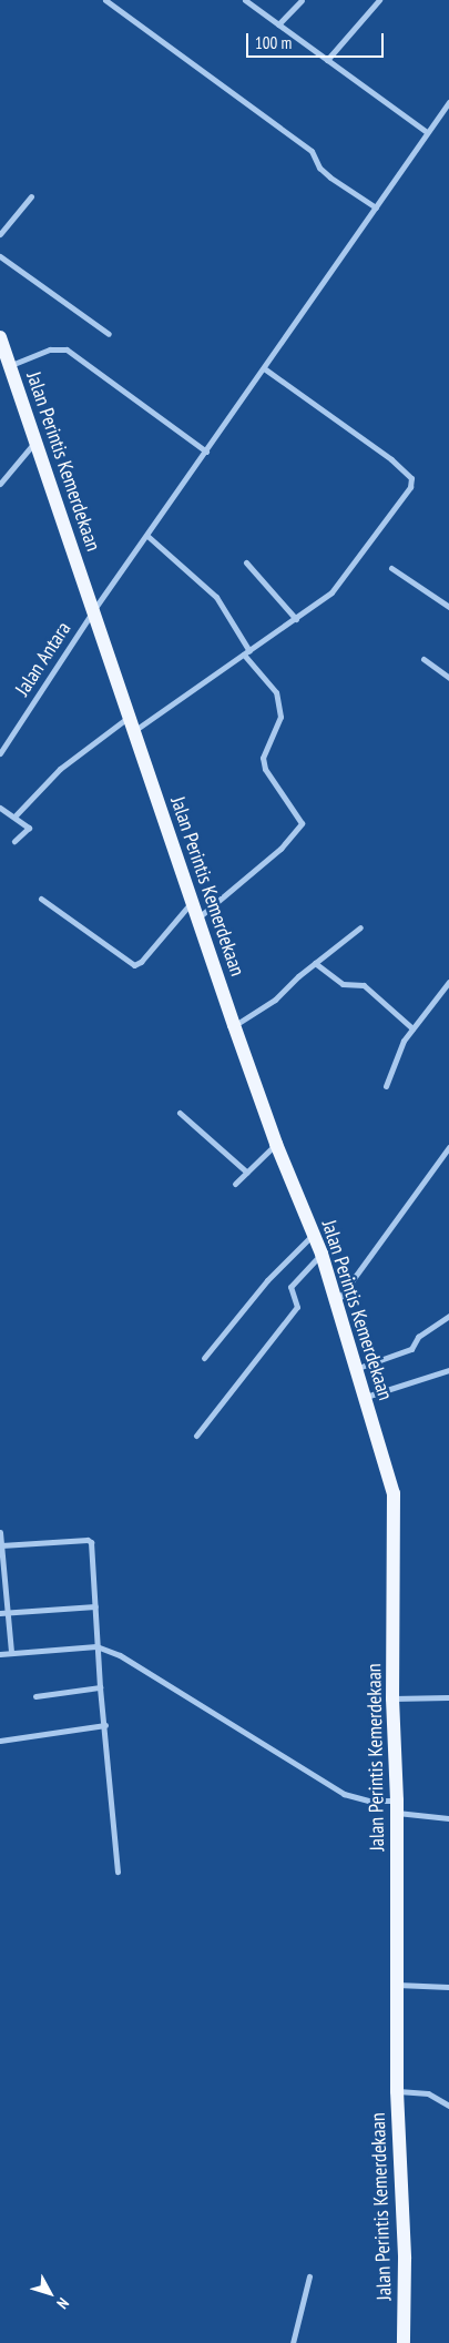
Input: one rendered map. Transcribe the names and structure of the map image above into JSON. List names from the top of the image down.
{
  "streets": {
    "main road": ["Jalan Perintis Kemerdekaan"],
    "street": ["Jalan Antara"]
  },
  "crossings": [
    ["Jalan Perintis Kemerdekaan", "Jalan Antara"]
  ],
  "scale_bar": "100 m",
  "north": "bottom right"
}
